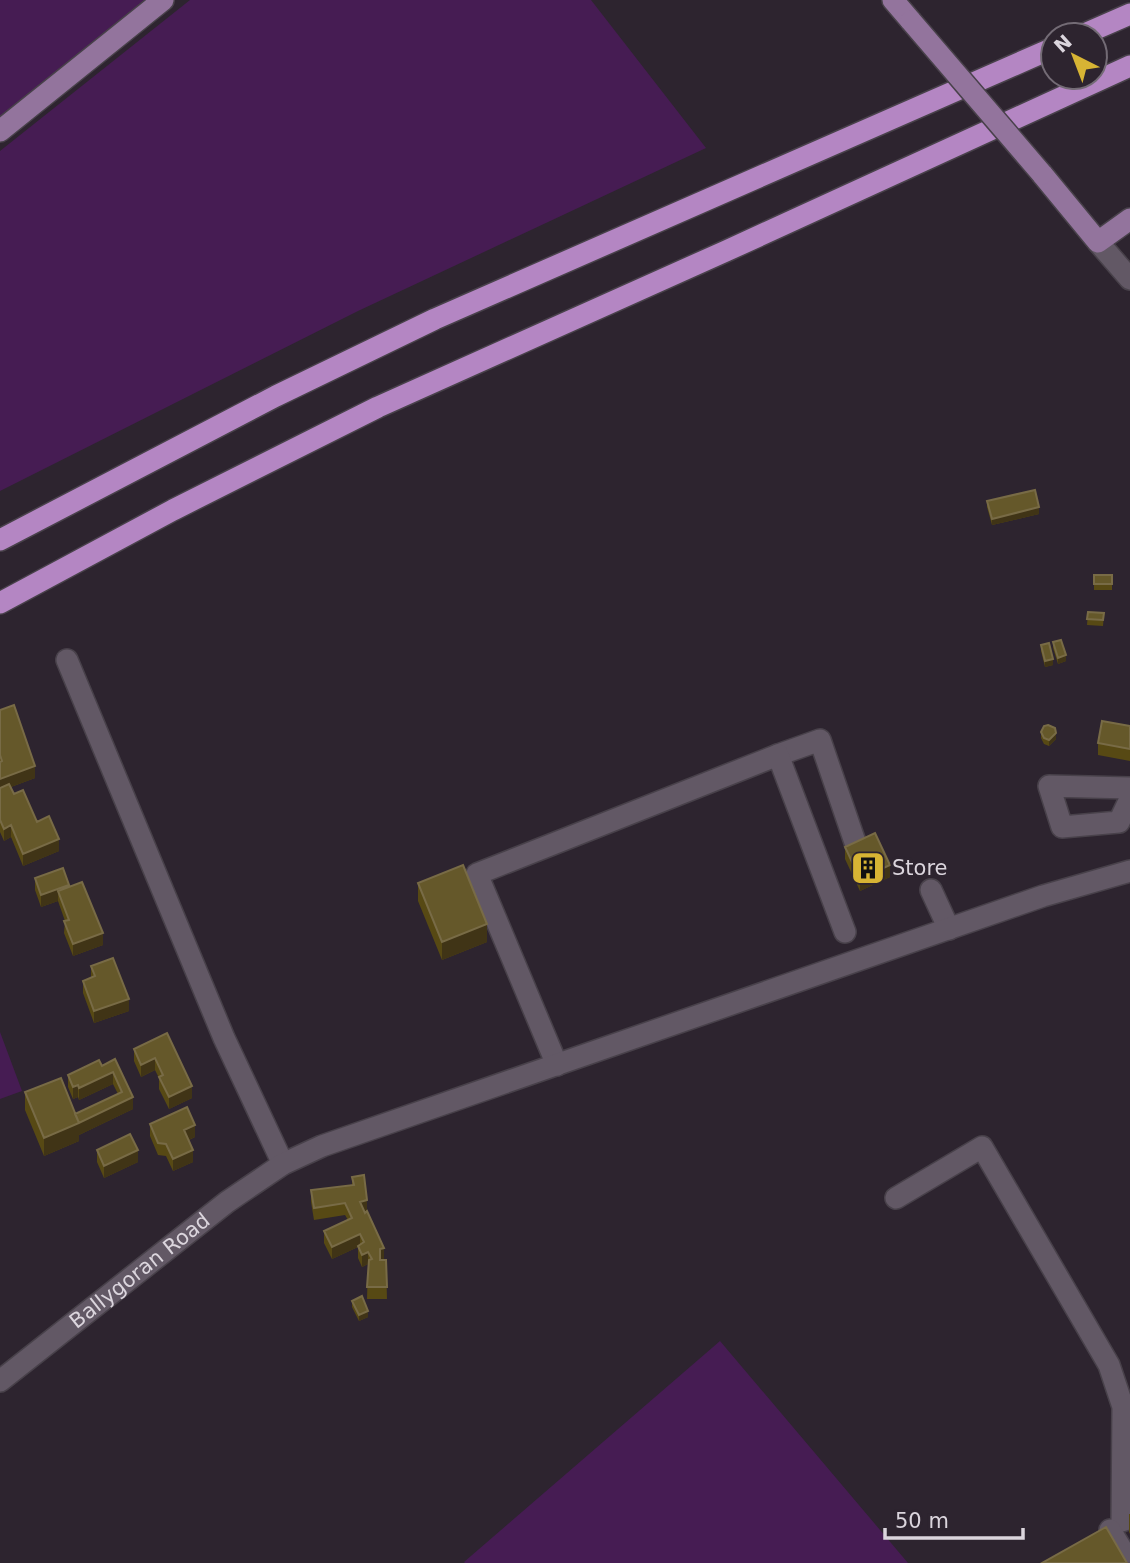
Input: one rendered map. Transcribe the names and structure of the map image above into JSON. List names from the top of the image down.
{
  "streets": {
    "street": ["Ballygoran Road"]
  },
  "places": {
    "building": ["Store"]
  },
  "scale_bar": "50 m",
  "north": "top left"
}
